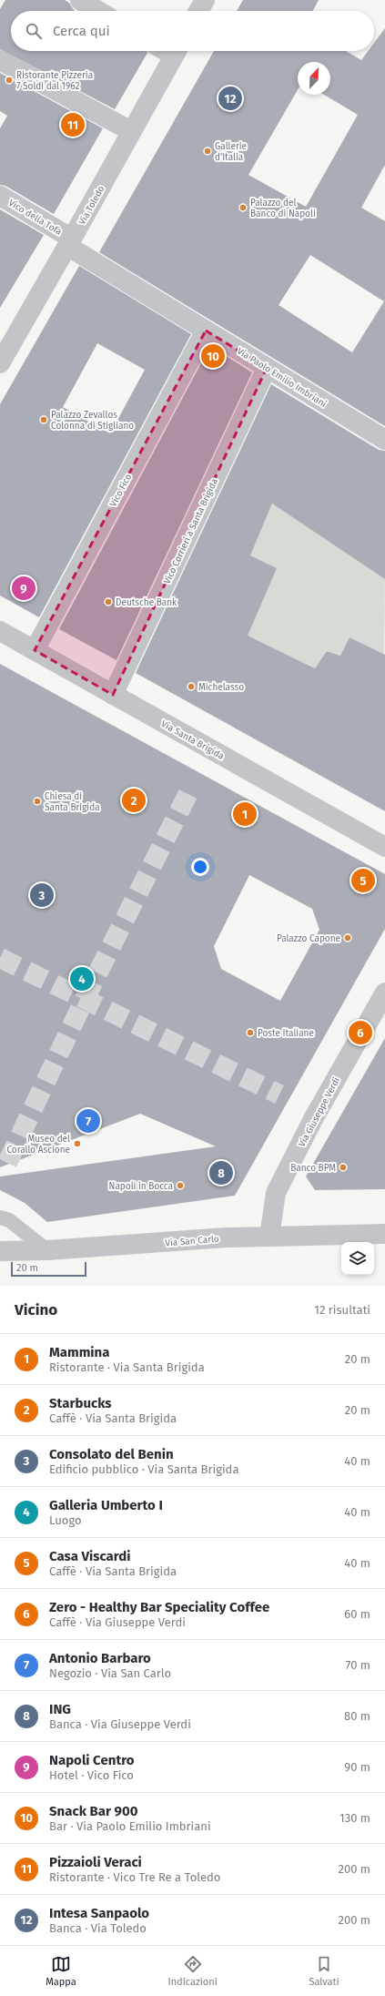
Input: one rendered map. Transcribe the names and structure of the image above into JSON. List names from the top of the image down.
{
  "streets": {
    "street": [
      "Via Toledo",
      "Vico della Tofa",
      "Via Paolo Emilio Imbriani",
      "Vico Fico",
      "Vico Corrieri a Santa Brigida",
      "Via Santa Brigida",
      "Via Giuseppe Verdi",
      "Via San Carlo"
    ]
  },
  "crossings": [
    ["Via Toledo", "Vico della Tofa"],
    ["Via Toledo", "Via Paolo Emilio Imbriani"],
    ["Vico della Tofa", "Via Paolo Emilio Imbriani"],
    ["Via Paolo Emilio Imbriani", "Vico Fico"],
    ["Via Paolo Emilio Imbriani", "Vico Corrieri a Santa Brigida"],
    ["Vico Fico", "Via Santa Brigida"],
    ["Vico Corrieri a Santa Brigida", "Via Santa Brigida"],
    ["Via Giuseppe Verdi", "Via San Carlo"]
  ],
  "places": [
    "Ristorante Pizzeria 7 Soldi dal 1962",
    "Gallerie d'Italia",
    "Palazzo del Banco di Napoli",
    "Palazzo Zevallos Colonna di Stigliano",
    "Deutsche Bank",
    "Michelasso",
    "Chiesa di Santa Brigida",
    "Palazzo Capone",
    "Poste Italiane",
    "Museo del Corallo Ascione",
    "Banco BPM",
    "Napoli in Bocca"
  ],
  "scale_bar": "20 m",
  "north": "top right",
  "page": {
    "search": "Cerca qui",
    "pins": [
      "12",
      "11",
      "10",
      "9",
      "2",
      "1",
      "5",
      "3",
      "4",
      "6",
      "7",
      "8"
    ],
    "scale": "20 m",
    "heading": ["Vicino", "12 risultati"],
    "list": [
      {
        "mark": "1",
        "name": "Mammina",
        "note": "Ristorante · Via Santa Brigida",
        "value": "20 m"
      },
      {
        "mark": "2",
        "name": "Starbucks",
        "note": "Caffè · Via Santa Brigida",
        "value": "20 m"
      },
      {
        "mark": "3",
        "name": "Consolato del Benin",
        "note": "Edificio pubblico · Via Santa Brigida",
        "value": "40 m"
      },
      {
        "mark": "4",
        "name": "Galleria Umberto I",
        "note": "Luogo",
        "value": "40 m"
      },
      {
        "mark": "5",
        "name": "Casa Viscardi",
        "note": "Caffè · Via Santa Brigida",
        "value": "40 m"
      },
      {
        "mark": "6",
        "name": "Zero - Healthy Bar Speciality Coffee",
        "note": "Caffè · Via Giuseppe Verdi",
        "value": "60 m"
      },
      {
        "mark": "7",
        "name": "Antonio Barbaro",
        "note": "Negozio · Via San Carlo",
        "value": "70 m"
      },
      {
        "mark": "8",
        "name": "ING",
        "note": "Banca · Via Giuseppe Verdi",
        "value": "80 m"
      },
      {
        "mark": "9",
        "name": "Napoli Centro",
        "note": "Hotel · Vico Fico",
        "value": "90 m"
      },
      {
        "mark": "10",
        "name": "Snack Bar 900",
        "note": "Bar · Via Paolo Emilio Imbriani",
        "value": "130 m"
      },
      {
        "mark": "11",
        "name": "Pizzaioli Veraci",
        "note": "Ristorante · Vico Tre Re a Toledo",
        "value": "200 m"
      },
      {
        "mark": "12",
        "name": "Intesa Sanpaolo",
        "note": "Banca · Via Toledo",
        "value": "200 m"
      }
    ],
    "nav": ["Mappa", "Indicazioni", "Salvati"]
  }
}
